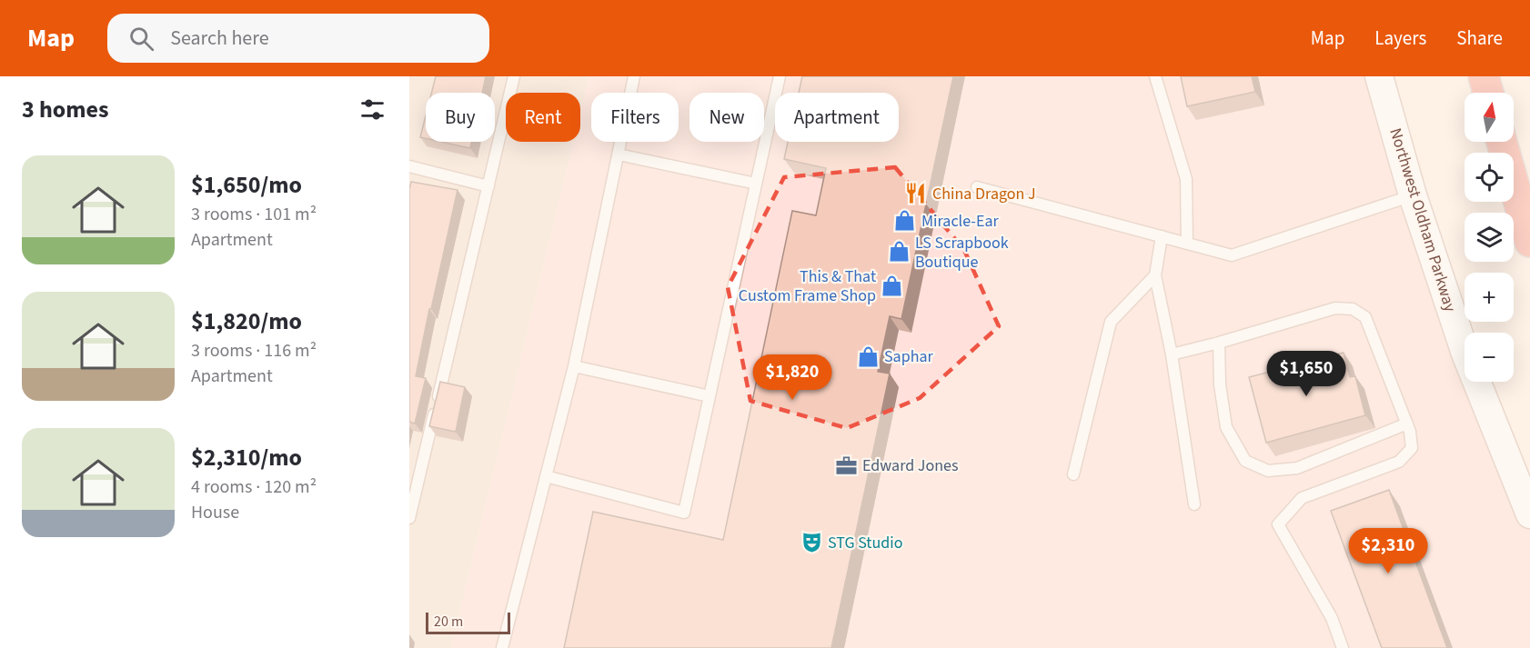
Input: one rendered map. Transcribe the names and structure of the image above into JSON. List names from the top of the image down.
{
  "streets": {
    "street": ["Northwest Oldham Parkway"]
  },
  "places": {
    "restaurant": ["China Dragon J"],
    "shop": [
      "Miracle-Ear",
      "LS Scrapbook Boutique",
      "This & That Custom Frame Shop",
      "Saphar"
    ],
    "office": ["Edward Jones"],
    "theatre": ["STG Studio"]
  },
  "scale_bar": "20 m",
  "north": "top",
  "page": {
    "header": "Map",
    "search": "Search here",
    "nav": ["Map", "Layers", "Share"],
    "heading": "3 homes",
    "map_buttons": ["+", "−"],
    "chip": [
      "Buy",
      "Rent",
      "Filters",
      "New",
      "Apartment"
    ],
    "list": [
      {
        "name": "$1,650/mo",
        "note": "3 rooms · 101 m² · Apartment"
      },
      {
        "name": "$1,820/mo",
        "note": "3 rooms · 116 m² · Apartment"
      },
      {
        "name": "$2,310/mo",
        "note": "4 rooms · 120 m² · House"
      }
    ],
    "price": ["$1,650", "$1,820", "$2,310"],
    "scale": "20 m"
  }
}
